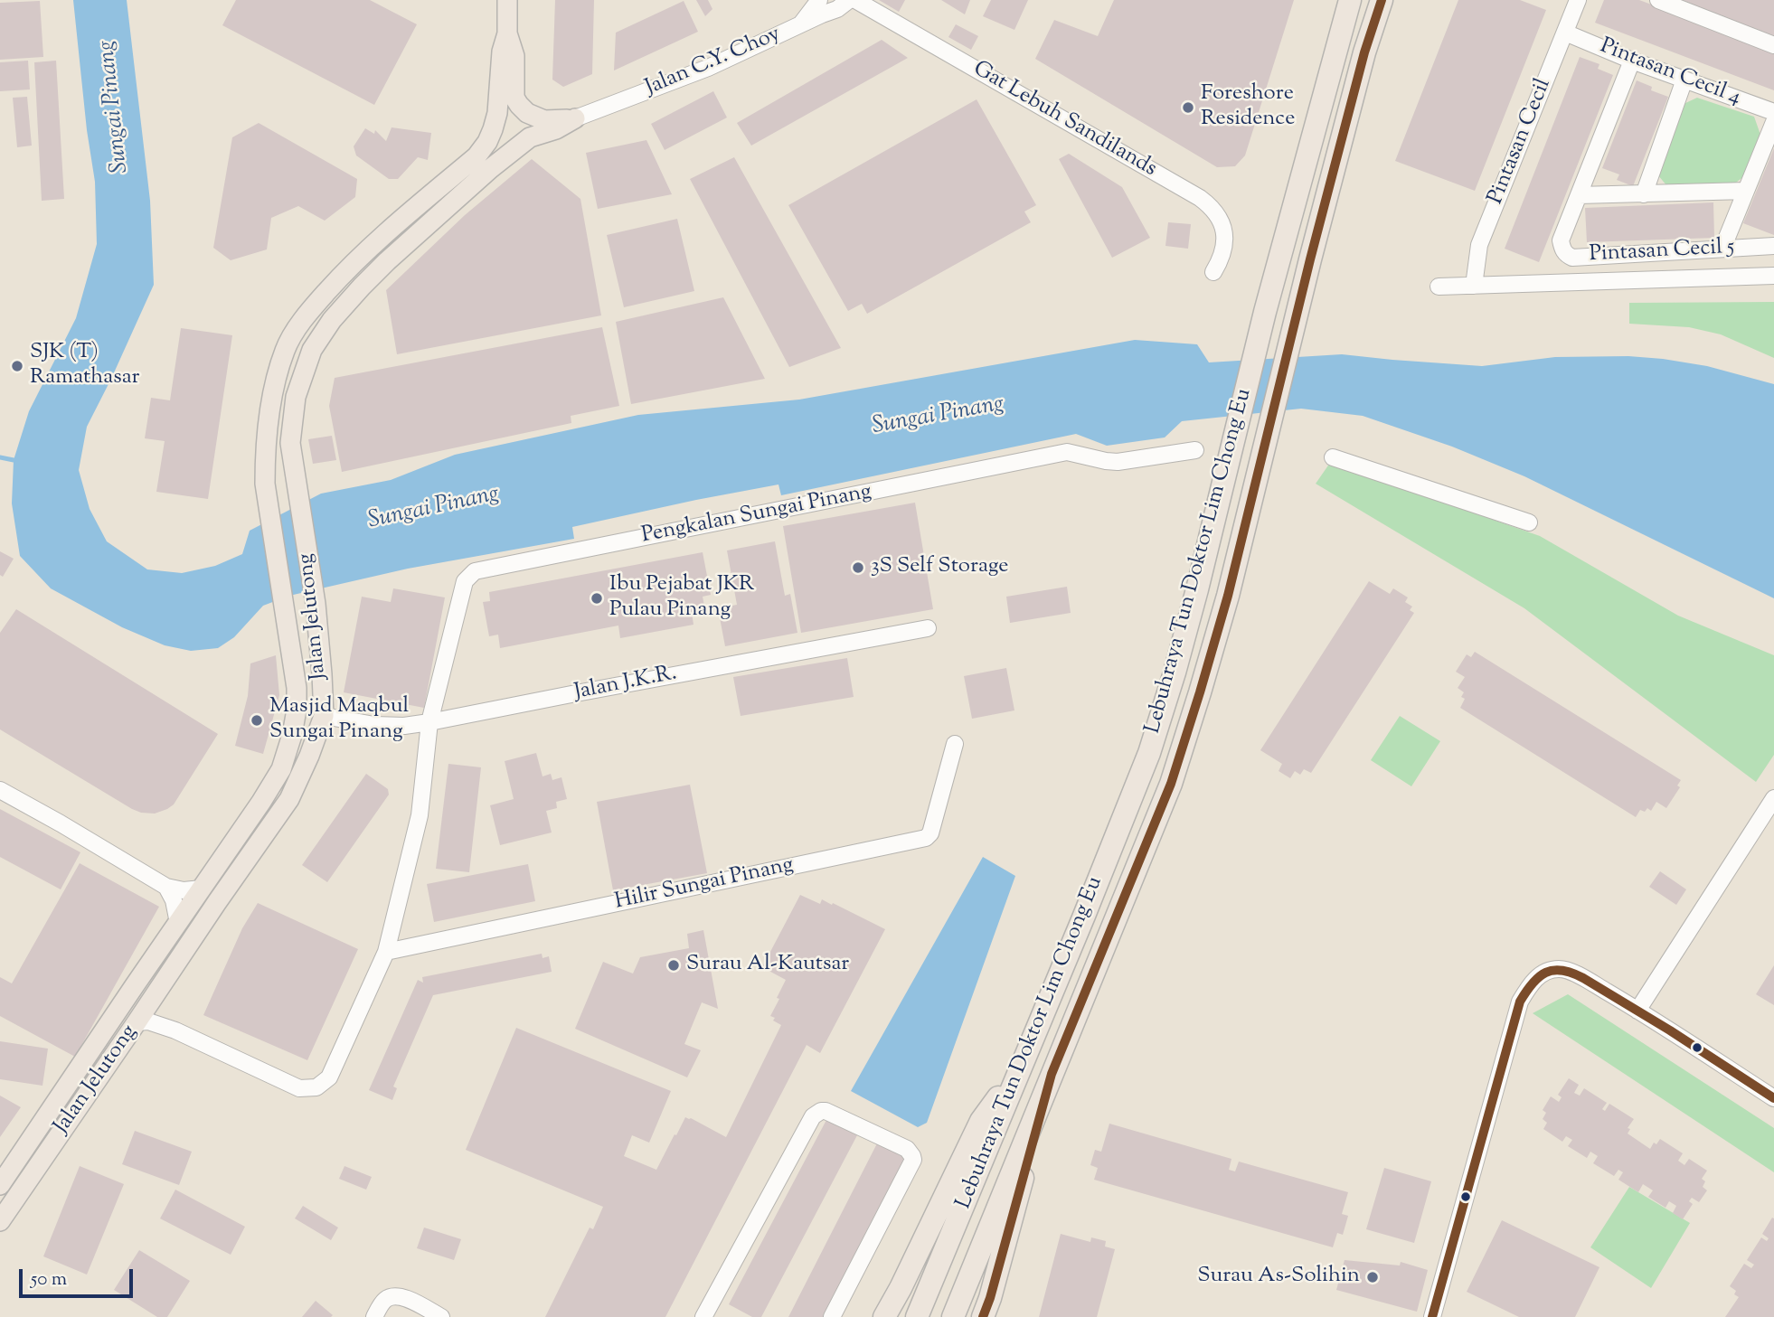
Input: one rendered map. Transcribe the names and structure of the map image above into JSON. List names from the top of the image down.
{
  "streets": {
    "highway": ["Lebuhraya Tun Doktor Lim Chong Eu"],
    "main road": ["Jalan Jelutong"],
    "street": [
      "Jalan C.Y. Choy",
      "Pintasan Cecil 4",
      "Gat Lebuh Sandilands",
      "Pintasan Cecil",
      "Pintasan Cecil 5",
      "Pengkalan Sungai Pinang",
      "Jalan J.K.R.",
      "Hilir Sungai Pinang"
    ]
  },
  "crossings": [
    ["Jalan C.Y. Choy", "Jalan Jelutong"],
    ["Pintasan Cecil 4", "Pintasan Cecil"],
    ["Pengkalan Sungai Pinang", "Jalan Jelutong"],
    ["Pengkalan Sungai Pinang", "Jalan J.K.R."],
    ["Pengkalan Sungai Pinang", "Hilir Sungai Pinang"],
    ["Jalan Jelutong", "Jalan J.K.R."]
  ],
  "water": ["Sungai Pinang"],
  "places": [
    "Foreshore Residence",
    "SJK (T) Ramathasar",
    "3S Self Storage",
    "Ibu Pejabat JKR Pulau Pinang",
    "Masjid Maqbul Sungai Pinang",
    "Surau Al-Kautsar",
    "Surau As-Solihin"
  ],
  "scale_bar": "50 m"
}
